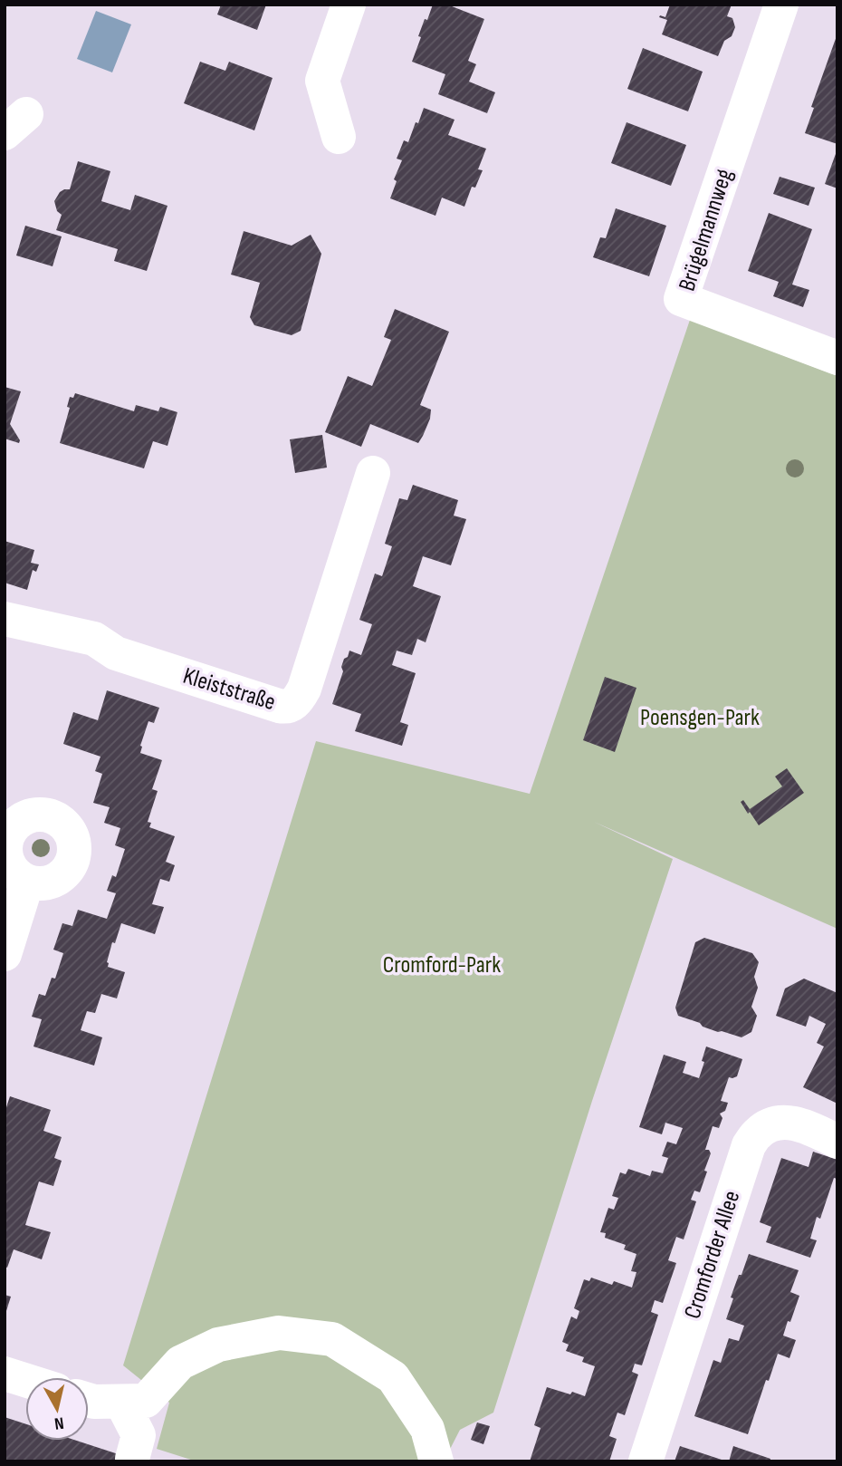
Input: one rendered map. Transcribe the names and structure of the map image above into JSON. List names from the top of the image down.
{
  "streets": {
    "street": ["Brügelmannweg", "Kleiststraße", "Cromforder Allee"]
  },
  "parks": ["Poensgen-Park", "Cromford-Park"],
  "north": "bottom"
}
